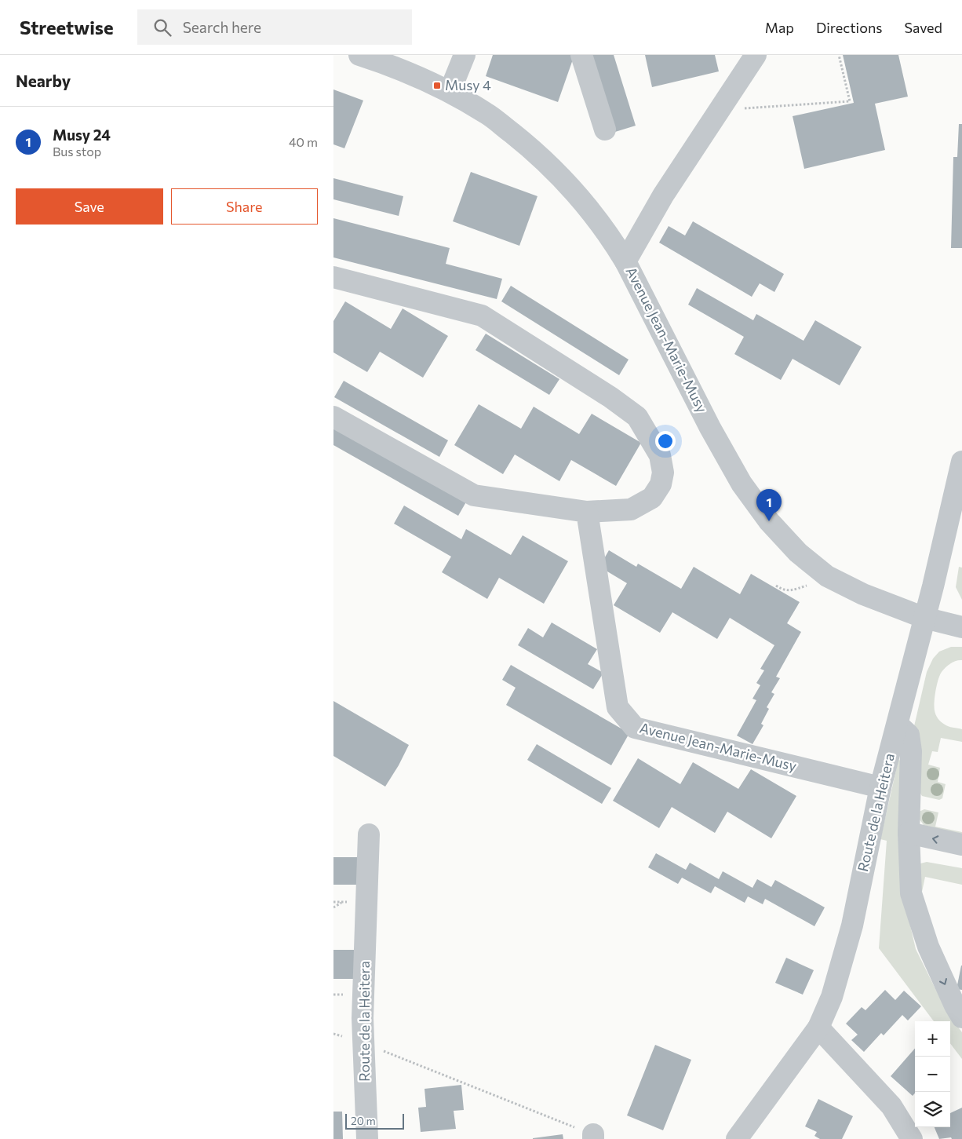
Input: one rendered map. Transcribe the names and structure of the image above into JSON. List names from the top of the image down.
{
  "streets": {
    "street": ["Avenue Jean-Marie-Musy", "Route de la Heitera"]
  },
  "crossings": [
    ["Avenue Jean-Marie-Musy", "Route de la Heitera"]
  ],
  "places": {
    "transit": ["Musy 4"]
  },
  "scale_bar": "20 m",
  "page": {
    "header": "Streetwise",
    "search": "Search here",
    "nav": ["Map", "Directions", "Saved"],
    "heading": "Nearby",
    "list": [
      {
        "mark": "1",
        "name": "Musy 24",
        "note": "Bus stop",
        "value": "40 m"
      }
    ],
    "buttons": ["Save", "Share"],
    "pins": "1",
    "map_buttons": ["+", "−"],
    "scale": "20 m"
  }
}
